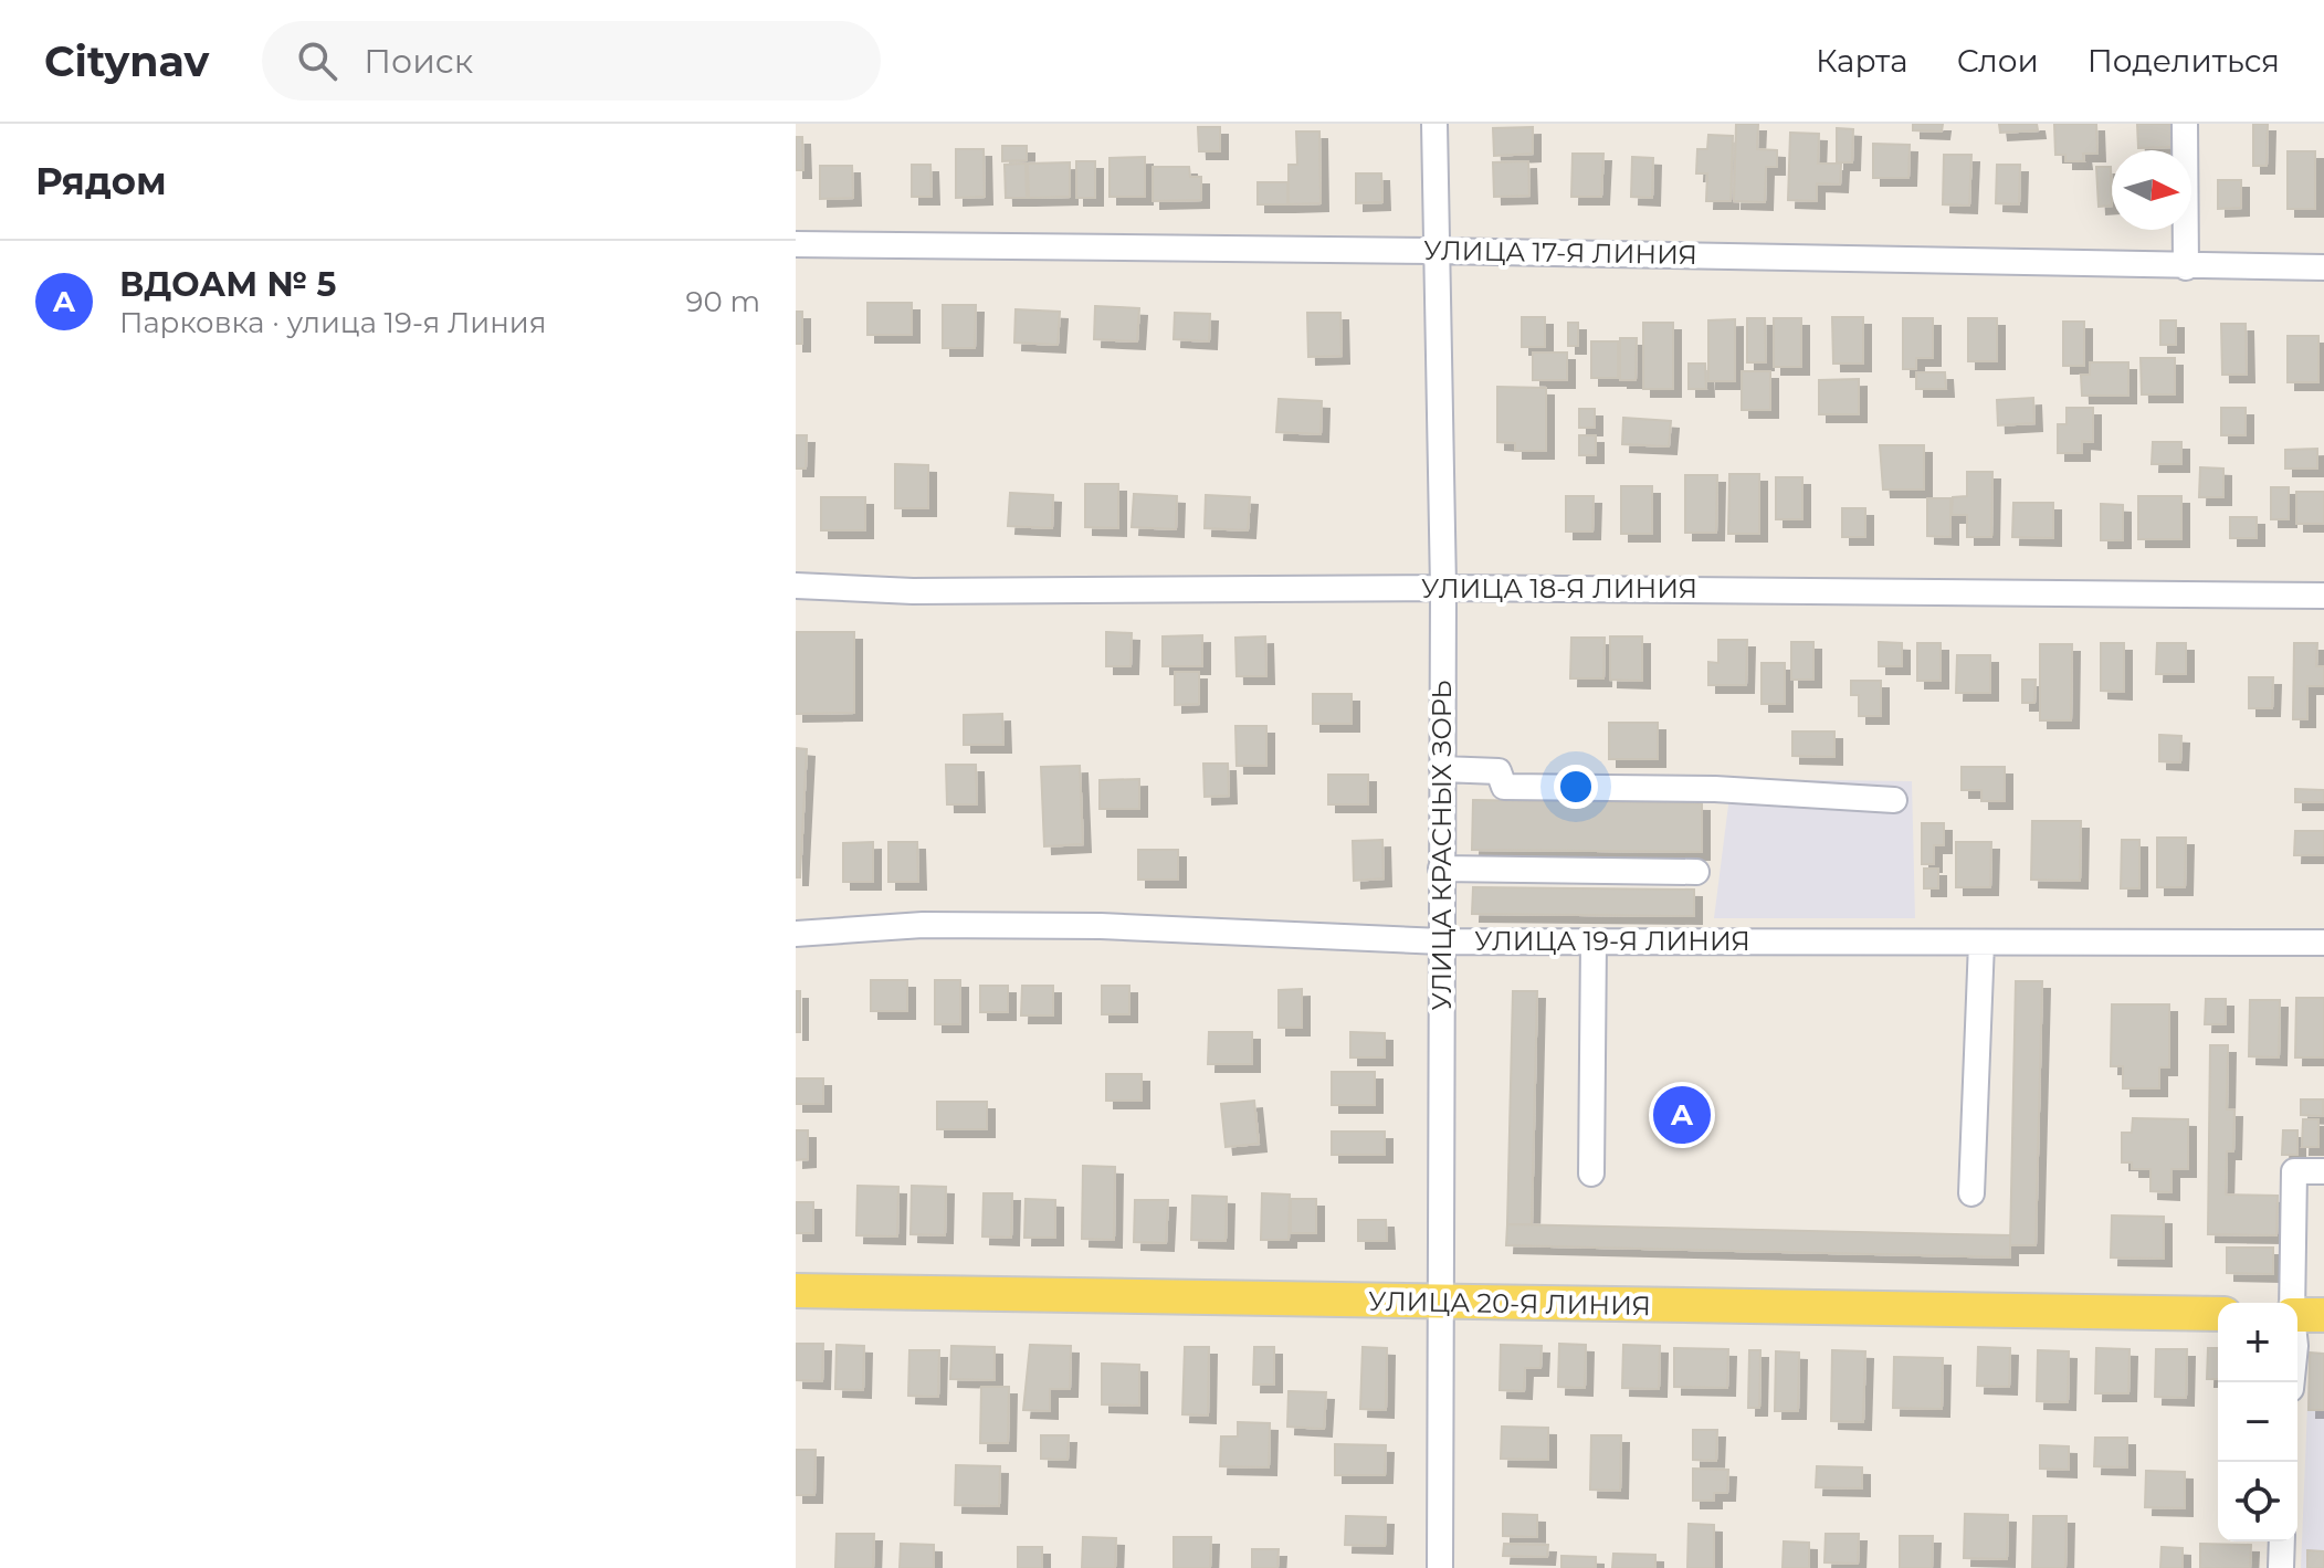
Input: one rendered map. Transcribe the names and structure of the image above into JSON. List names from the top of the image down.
{
  "streets": {
    "main road": ["УЛИЦА 20-Я ЛИНИЯ"],
    "street": [
      "УЛИЦА 17-Я ЛИНИЯ",
      "УЛИЦА 18-Я ЛИНИЯ",
      "УЛИЦА КРАСНЫХ ЗОРЬ",
      "УЛИЦА 19-Я ЛИНИЯ"
    ]
  },
  "crossings": [
    ["УЛИЦА 17-Я ЛИНИЯ", "УЛИЦА КРАСНЫХ ЗОРЬ"],
    ["УЛИЦА 18-Я ЛИНИЯ", "УЛИЦА КРАСНЫХ ЗОРЬ"],
    ["УЛИЦА КРАСНЫХ ЗОРЬ", "УЛИЦА 19-Я ЛИНИЯ"],
    ["УЛИЦА КРАСНЫХ ЗОРЬ", "УЛИЦА 20-Я ЛИНИЯ"]
  ],
  "north": "right",
  "page": {
    "header": "Citynav",
    "search": "Поиск",
    "nav": ["Карта", "Слои", "Поделиться"],
    "heading": "Рядом",
    "list": [
      {
        "mark": "A",
        "name": "ВДОАМ № 5",
        "note": "Парковка · улица 19-я Линия",
        "value": "90 m"
      }
    ],
    "pins": "A",
    "map_buttons": ["+", "−"]
  }
}
